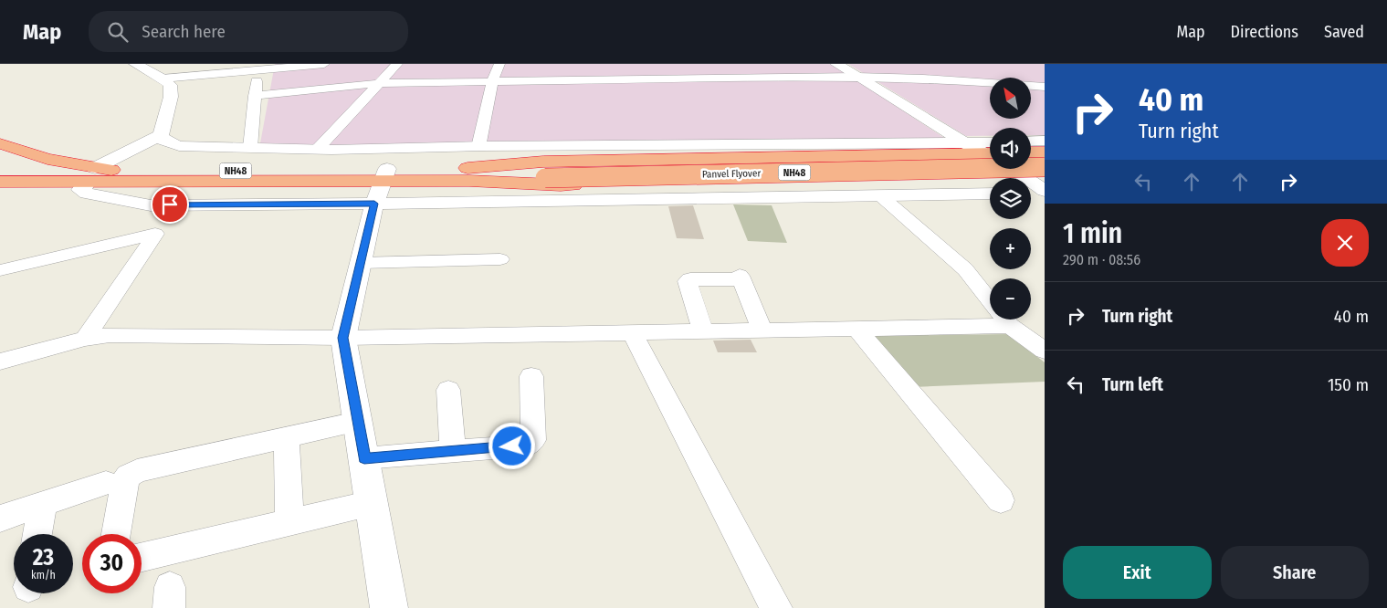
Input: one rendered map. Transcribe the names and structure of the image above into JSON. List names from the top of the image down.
{
  "streets": {
    "highway": ["NH48", "Panvel Flyover"]
  },
  "crossings": [
    ["NH48", "Panvel Flyover"]
  ],
  "north": "top left",
  "page": {
    "header": "Map",
    "search": "Search here",
    "nav": ["Map", "Directions", "Saved"],
    "turn": ["40 m", "Turn right"],
    "map_buttons": ["+", "−"],
    "heading": ["1 min", "290 m · 08:56"],
    "list": [
      {
        "name": "Turn right",
        "value": "40 m"
      },
      {
        "name": "Turn left",
        "value": "150 m"
      }
    ],
    "speed": "23 km/h",
    "limit": "30",
    "buttons": ["Exit", "Share"]
  }
}
